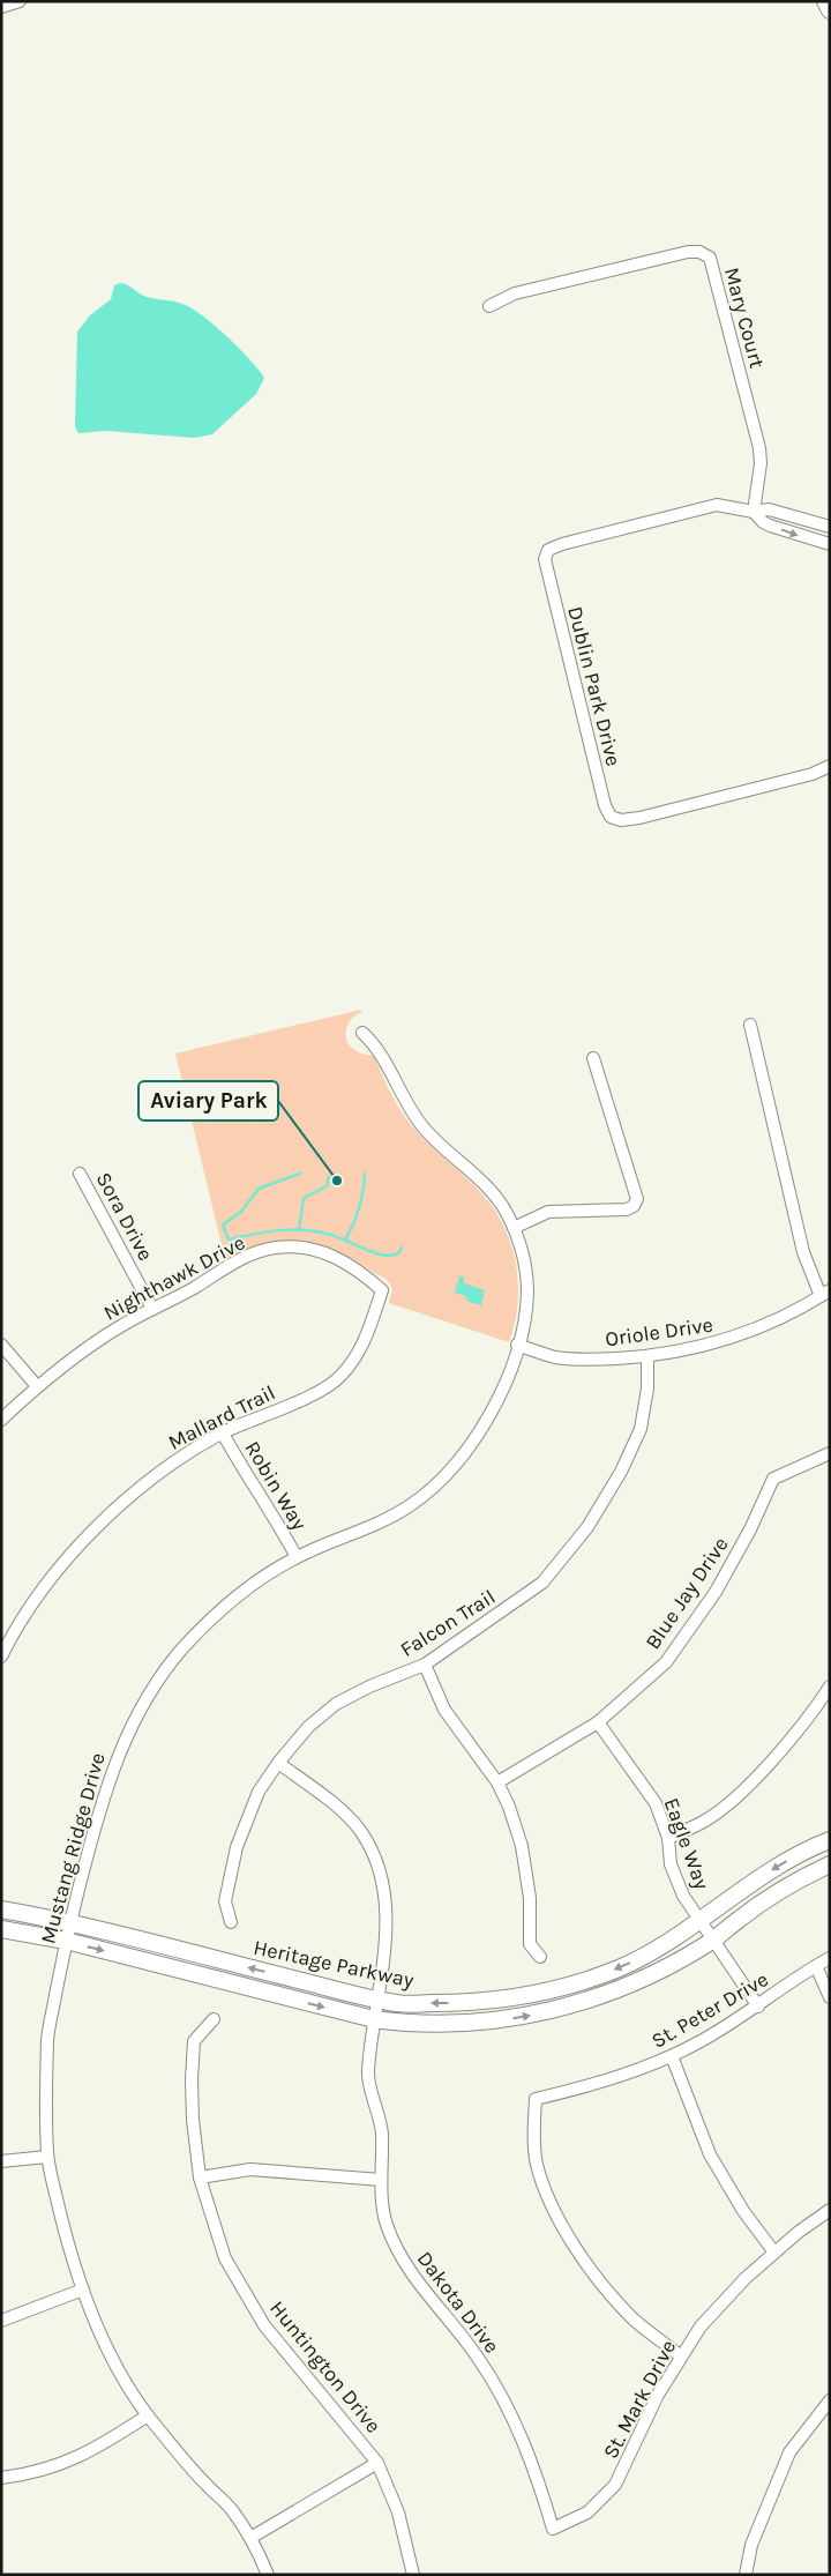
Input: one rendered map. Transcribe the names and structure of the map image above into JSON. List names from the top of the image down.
{
  "streets": {
    "main road": ["Heritage Parkway"],
    "street": [
      "Mary Court",
      "Dublin Park Drive",
      "Sora Drive",
      "Nighthawk Drive",
      "Oriole Drive",
      "Mallard Trail",
      "Robin Way",
      "Blue Jay Drive",
      "Falcon Trail",
      "Eagle Way",
      "Mustang Ridge Drive",
      "St. Peter Drive",
      "Dakota Drive",
      "Huntington Drive",
      "St. Mark Drive"
    ]
  },
  "crossings": [
    ["Mary Court", "Dublin Park Drive"],
    ["Sora Drive", "Nighthawk Drive"],
    ["Nighthawk Drive", "Mallard Trail"],
    ["Oriole Drive", "Falcon Trail"],
    ["Oriole Drive", "Mustang Ridge Drive"],
    ["Mallard Trail", "Robin Way"],
    ["Robin Way", "Mustang Ridge Drive"],
    ["Blue Jay Drive", "Eagle Way"],
    ["Falcon Trail", "Dakota Drive"],
    ["Eagle Way", "Heritage Parkway"],
    ["Eagle Way", "St. Peter Drive"],
    ["Mustang Ridge Drive", "Heritage Parkway"],
    ["Heritage Parkway", "Dakota Drive"],
    ["St. Peter Drive", "St. Mark Drive"],
    ["Dakota Drive", "St. Mark Drive"]
  ],
  "places": ["Aviary Park"]
}
